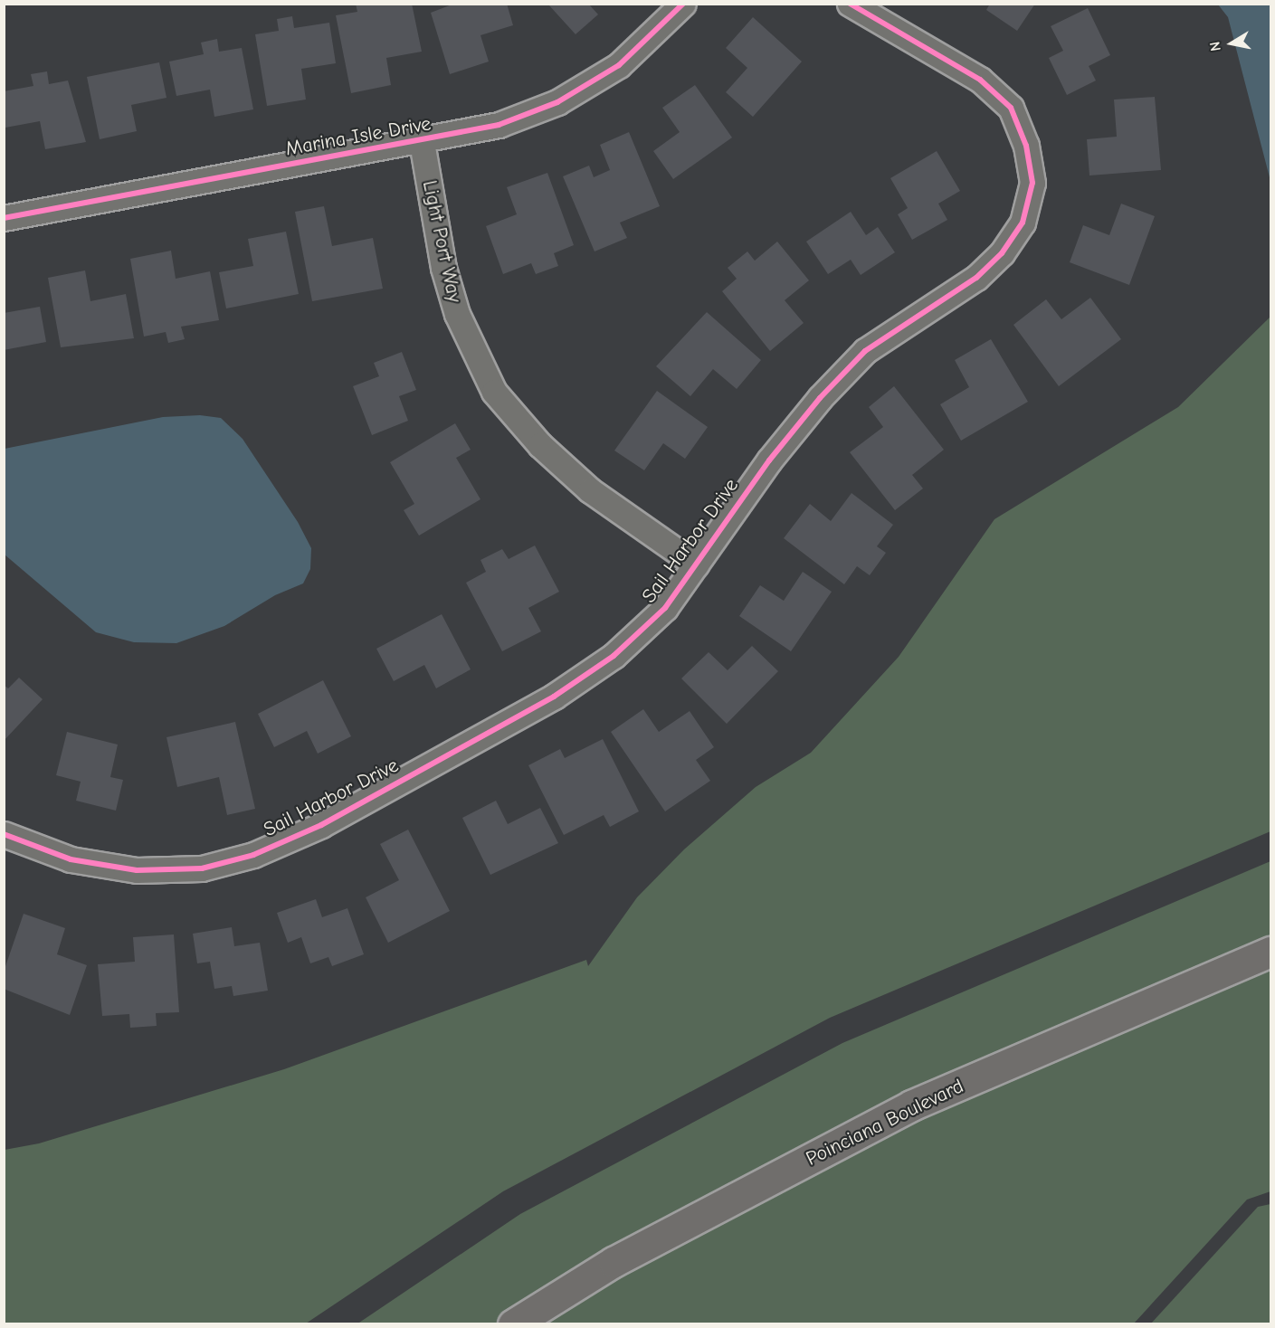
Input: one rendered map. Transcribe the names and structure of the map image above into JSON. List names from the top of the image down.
{
  "streets": {
    "main road": ["Poinciana Boulevard"],
    "street": ["Marina Isle Drive", "Light Port Way", "Sail Harbor Drive"]
  },
  "crossings": [
    ["Marina Isle Drive", "Light Port Way"],
    ["Light Port Way", "Sail Harbor Drive"]
  ],
  "north": "left"
}
